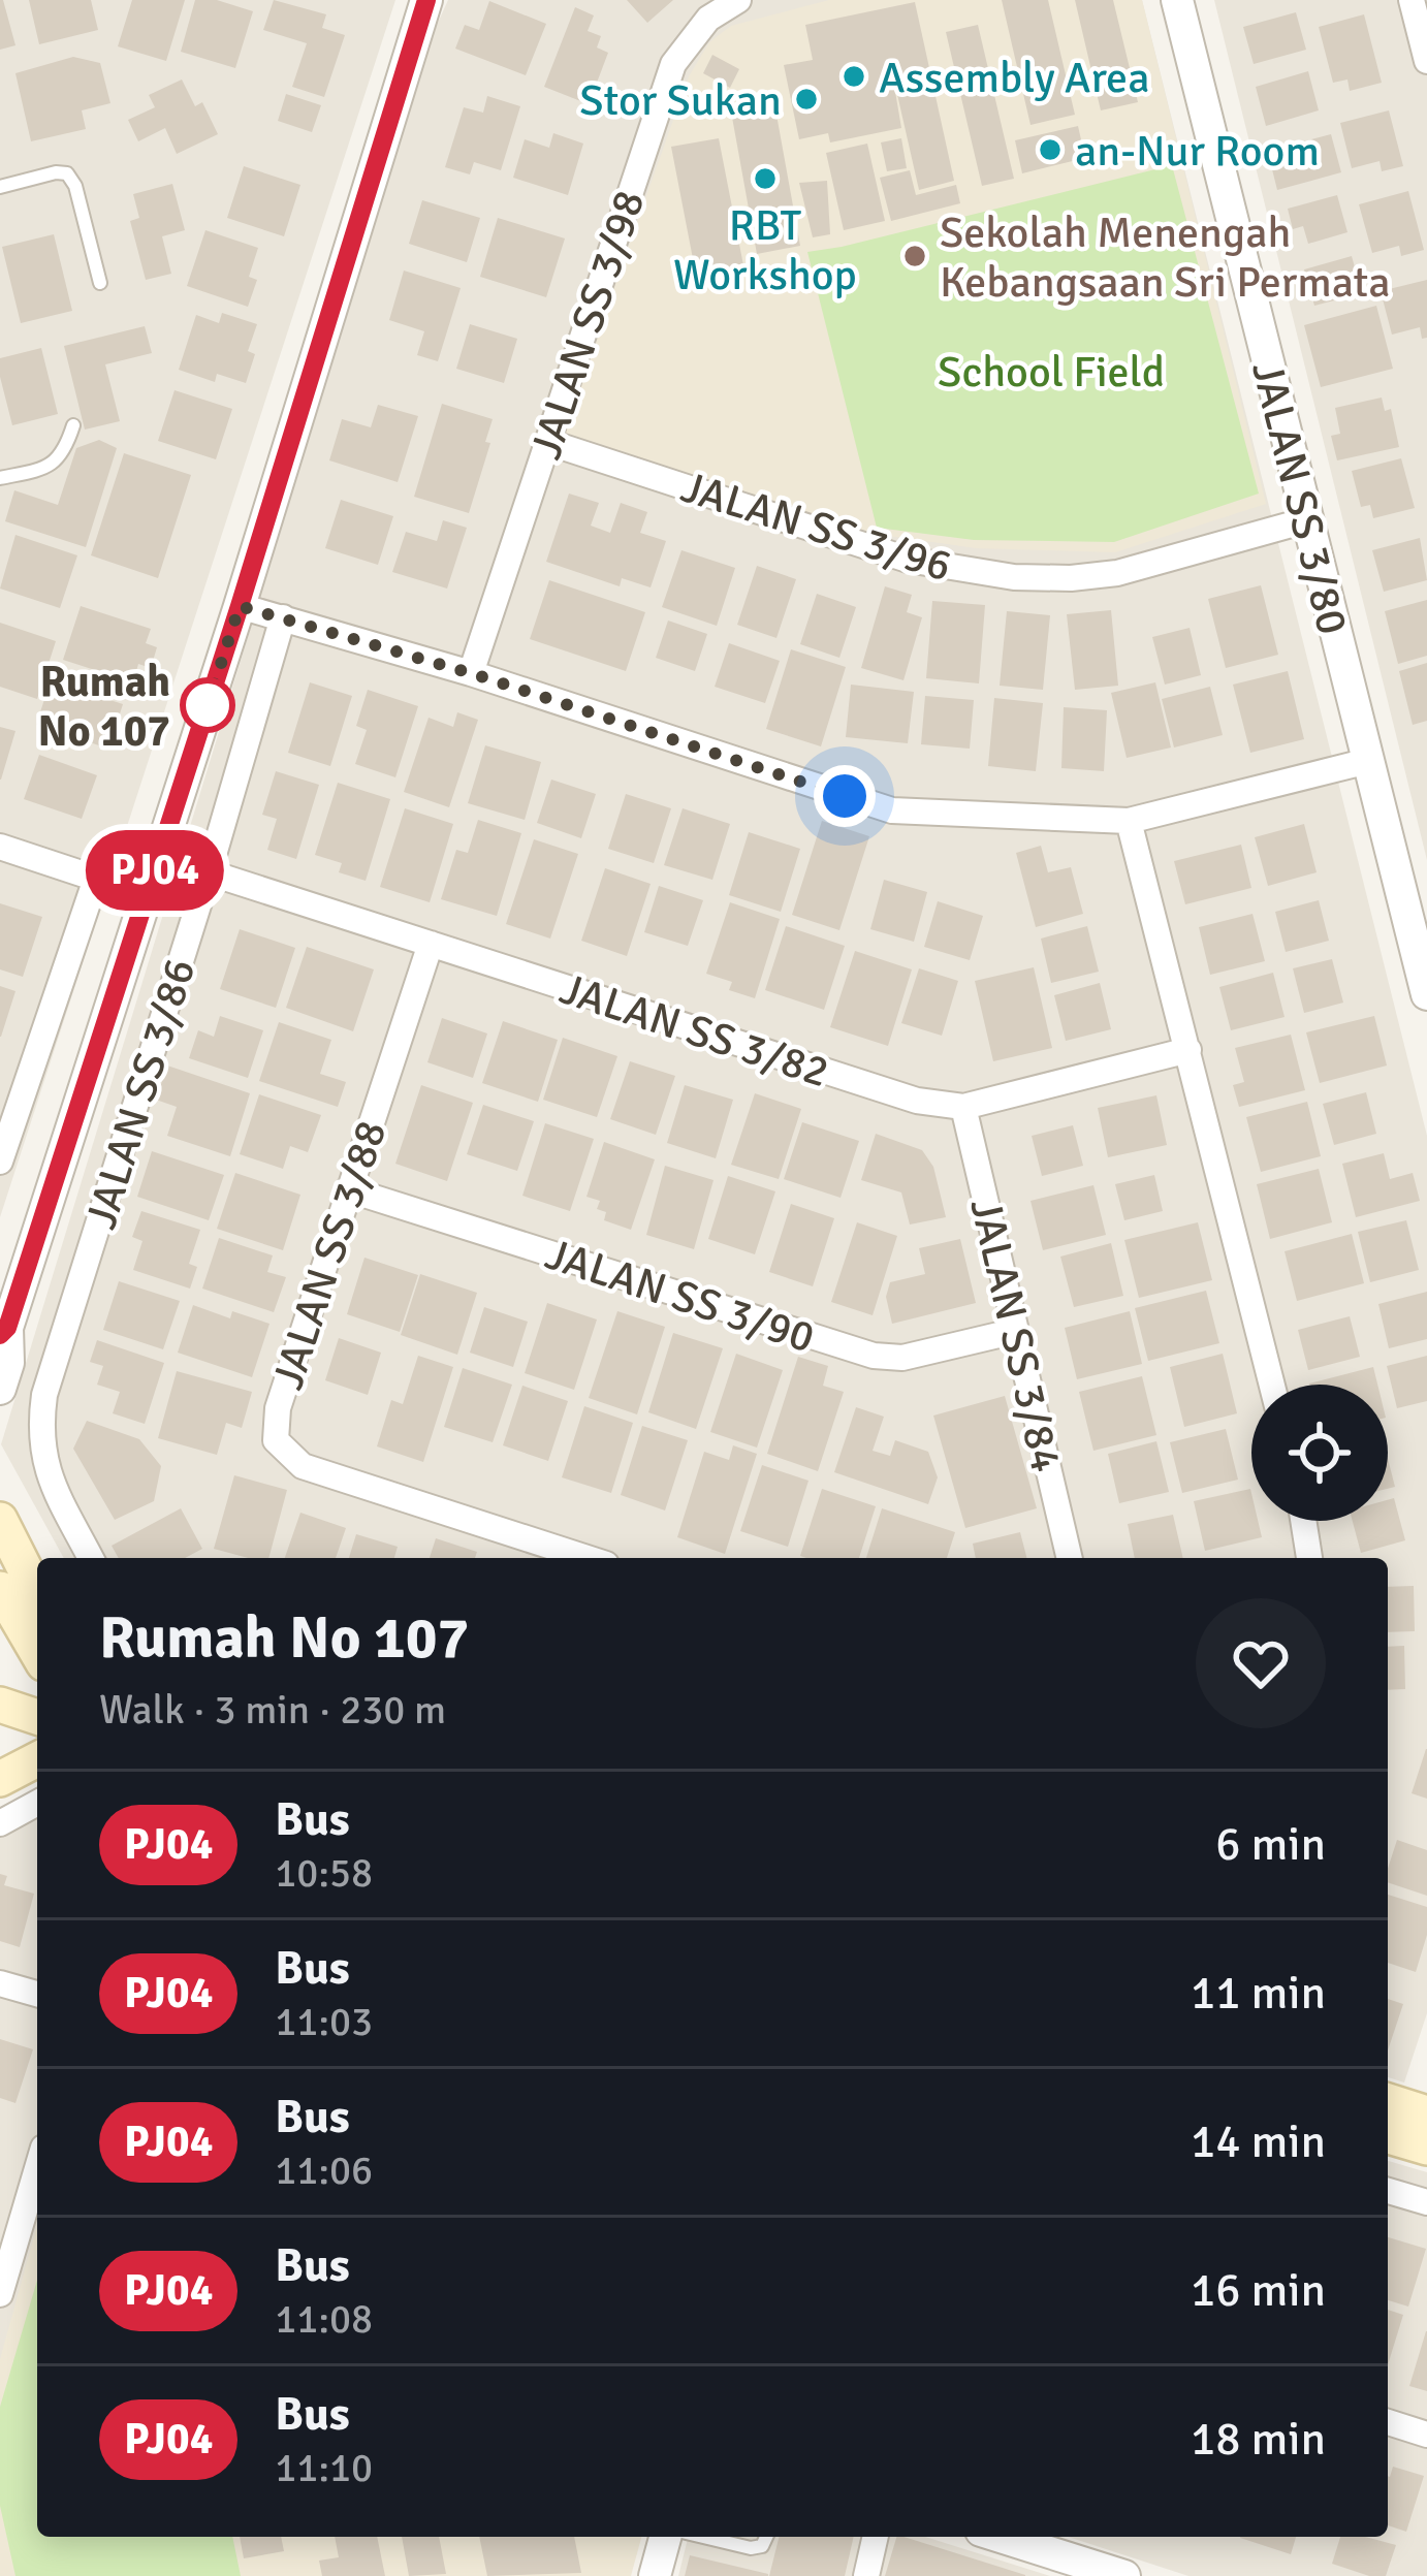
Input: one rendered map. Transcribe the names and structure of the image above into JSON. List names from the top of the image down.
{
  "streets": {
    "street": [
      "JALAN SS 3/98",
      "JALAN SS 3/80",
      "JALAN SS 3/96",
      "JALAN SS 3/82",
      "JALAN SS 3/86",
      "JALAN SS 3/88",
      "JALAN SS 3/90",
      "JALAN SS 3/84"
    ]
  },
  "crossings": [
    ["JALAN SS 3/98", "JALAN SS 3/96"],
    ["JALAN SS 3/80", "JALAN SS 3/96"],
    ["JALAN SS 3/82", "JALAN SS 3/86"],
    ["JALAN SS 3/82", "JALAN SS 3/88"],
    ["JALAN SS 3/82", "JALAN SS 3/84"],
    ["JALAN SS 3/88", "JALAN SS 3/90"],
    ["JALAN SS 3/90", "JALAN SS 3/84"]
  ],
  "parks": ["School Field"],
  "places": [
    "Assembly Area",
    "Stor Sukan",
    "an-Nur Room",
    "RBT Workshop",
    "Sekolah Menengah Kebangsaan Sri Permata",
    "Rumah No 107"
  ],
  "lines": ["bus line PJ04"],
  "page": {
    "on_map": "PJ04",
    "heading": ["Rumah No 107", "Walk · 3 min · 230 m"],
    "list": [
      {
        "mark": "PJ04",
        "name": "Bus",
        "note": "10:58",
        "value": "6 min"
      },
      {
        "mark": "PJ04",
        "name": "Bus",
        "note": "11:03",
        "value": "11 min"
      },
      {
        "mark": "PJ04",
        "name": "Bus",
        "note": "11:06",
        "value": "14 min"
      },
      {
        "mark": "PJ04",
        "name": "Bus",
        "note": "11:08",
        "value": "16 min"
      },
      {
        "mark": "PJ04",
        "name": "Bus",
        "note": "11:10",
        "value": "18 min"
      }
    ]
  }
}
